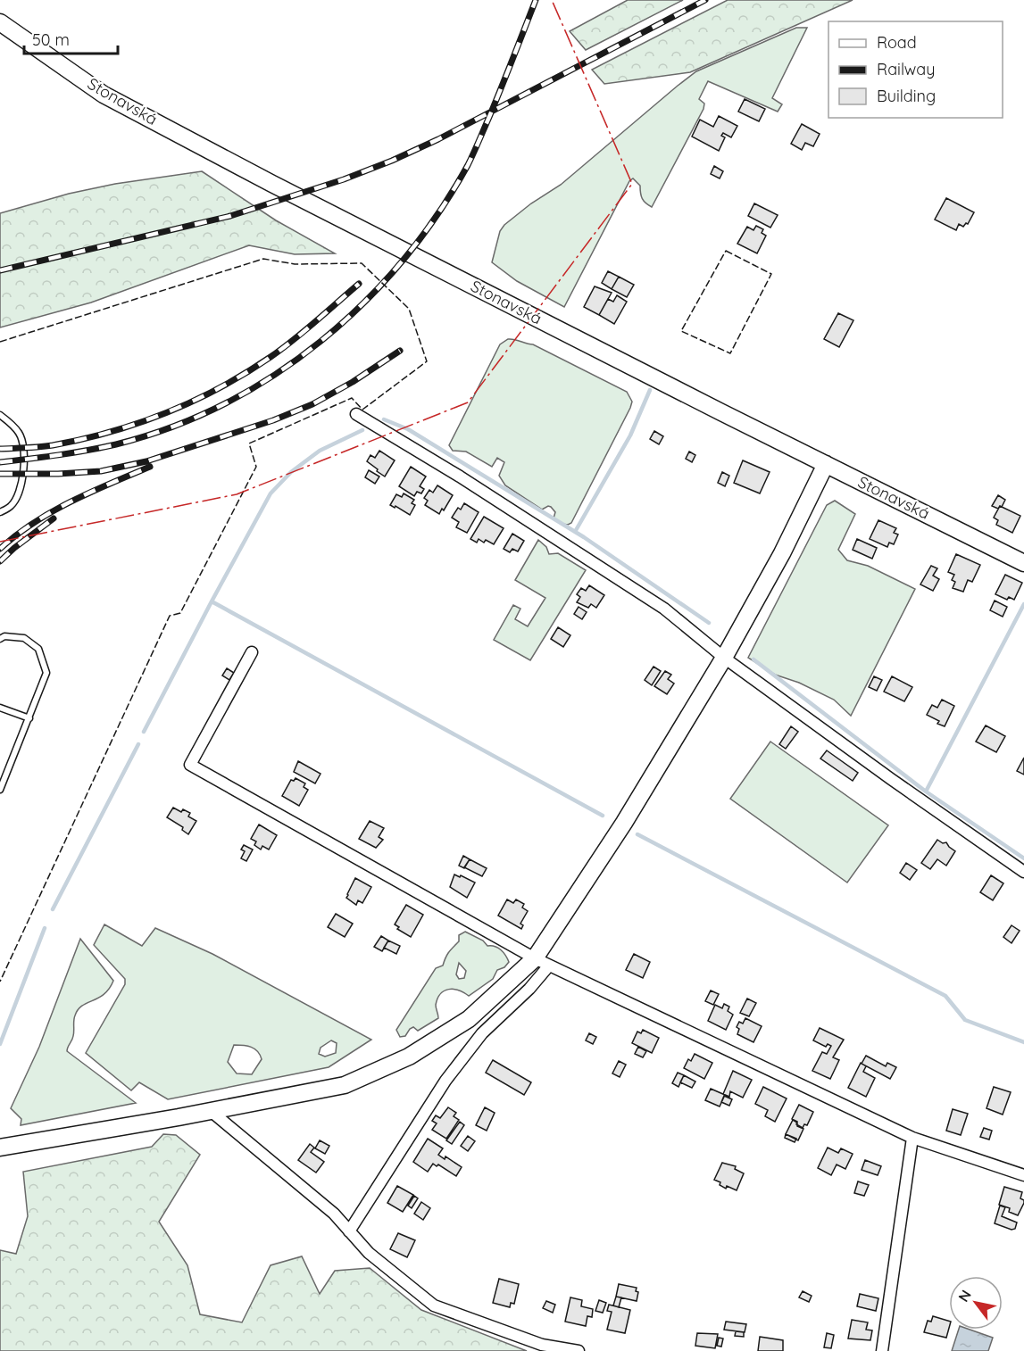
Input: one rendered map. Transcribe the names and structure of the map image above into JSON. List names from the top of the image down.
{
  "streets": {
    "street": ["Stonavská"]
  },
  "legend": ["Road", "Railway", "Building"],
  "scale_bar": "50 m",
  "north": "top left"
}
